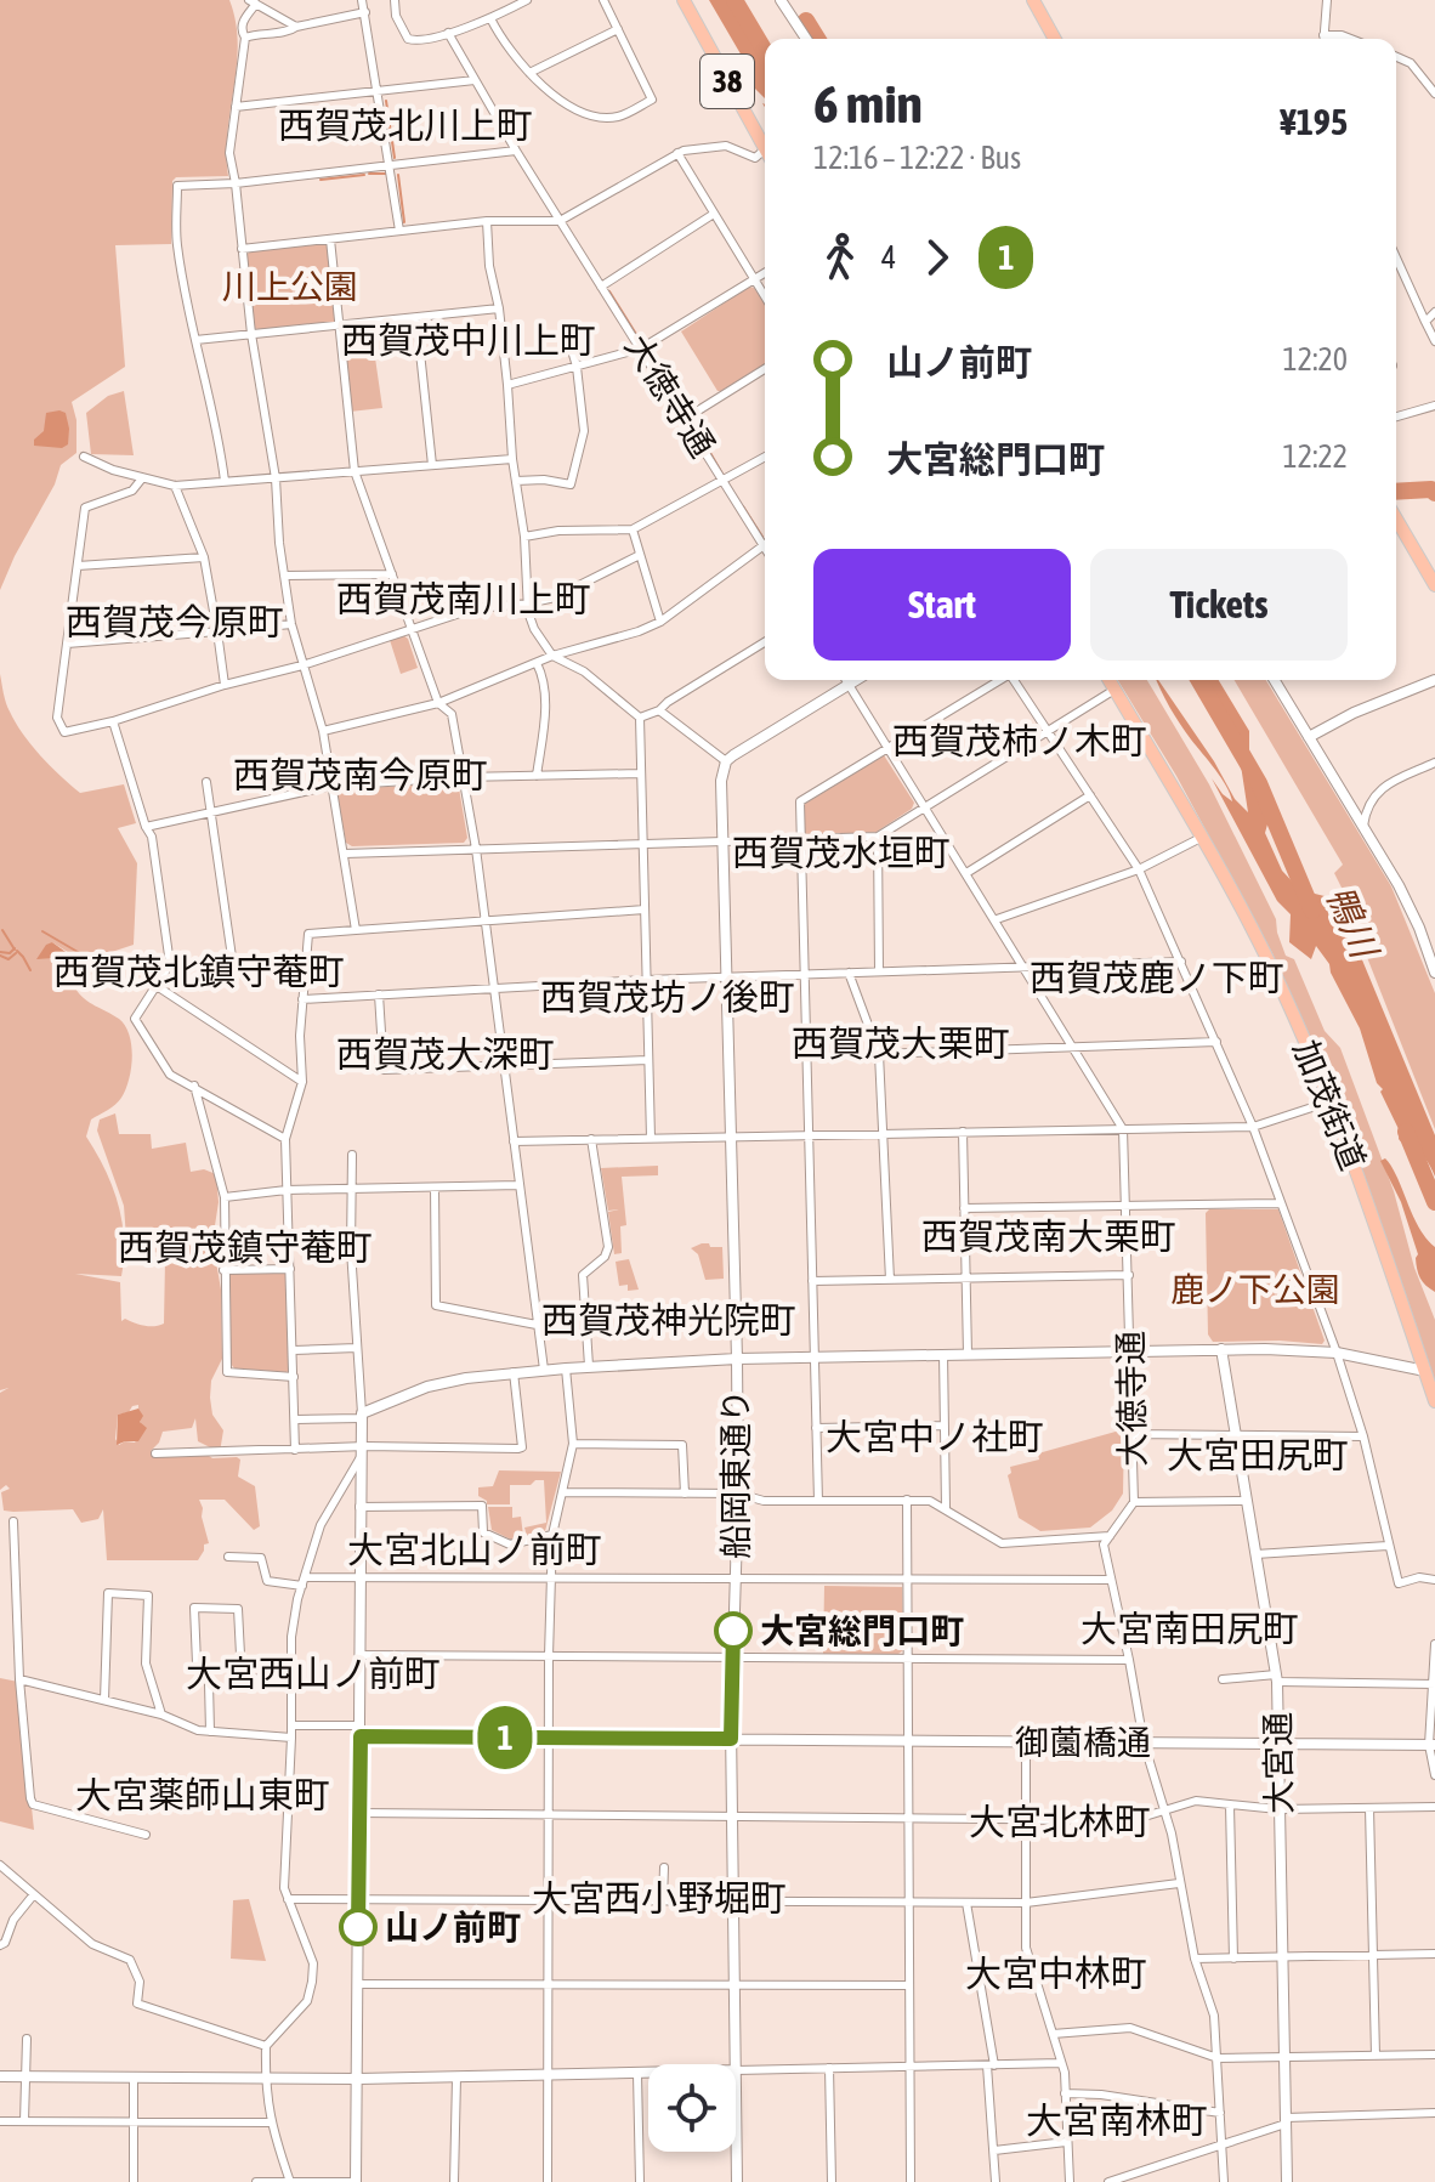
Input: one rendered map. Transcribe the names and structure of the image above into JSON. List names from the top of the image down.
{
  "streets": {
    "main road": ["38", "加茂街道"],
    "street": [
      "大徳寺通",
      "船岡東通り",
      "御薗橋通",
      "大宮通"
    ]
  },
  "crossings": [
    ["船岡東通り", "御薗橋通"],
    ["御薗橋通", "大宮通"]
  ],
  "districts": [
    "西賀茂北川上町",
    "西賀茂中川上町",
    "西賀茂南川上町",
    "西賀茂今原町",
    "西賀茂柿ノ木町",
    "西賀茂南今原町",
    "西賀茂水垣町",
    "西賀茂北鎮守菴町",
    "西賀茂鹿ノ下町",
    "西賀茂坊ノ後町",
    "西賀茂大栗町",
    "西賀茂大深町",
    "西賀茂南大栗町",
    "西賀茂鎮守菴町",
    "西賀茂神光院町",
    "大宮中ノ社町",
    "大宮田尻町",
    "大宮北山ノ前町",
    "大宮南田尻町",
    "大宮西山ノ前町",
    "大宮薬師山東町",
    "大宮北林町",
    "大宮西小野堀町",
    "大宮中林町",
    "大宮南林町"
  ],
  "water": ["鴨川"],
  "parks": ["川上公園", "鹿ノ下公園"],
  "places": ["大宮総門口町", "山ノ前町"],
  "lines": ["bus line 1"],
  "page": {
    "on_map": "1",
    "heading": ["6 min", "12:16 – 12:22 · Bus", "¥195"],
    "legs": ["4", "1"],
    "list": [
      {
        "name": "山ノ前町",
        "value": "12:20"
      },
      {
        "name": "大宮総門口町",
        "value": "12:22"
      }
    ],
    "buttons": ["Start", "Tickets"]
  }
}
